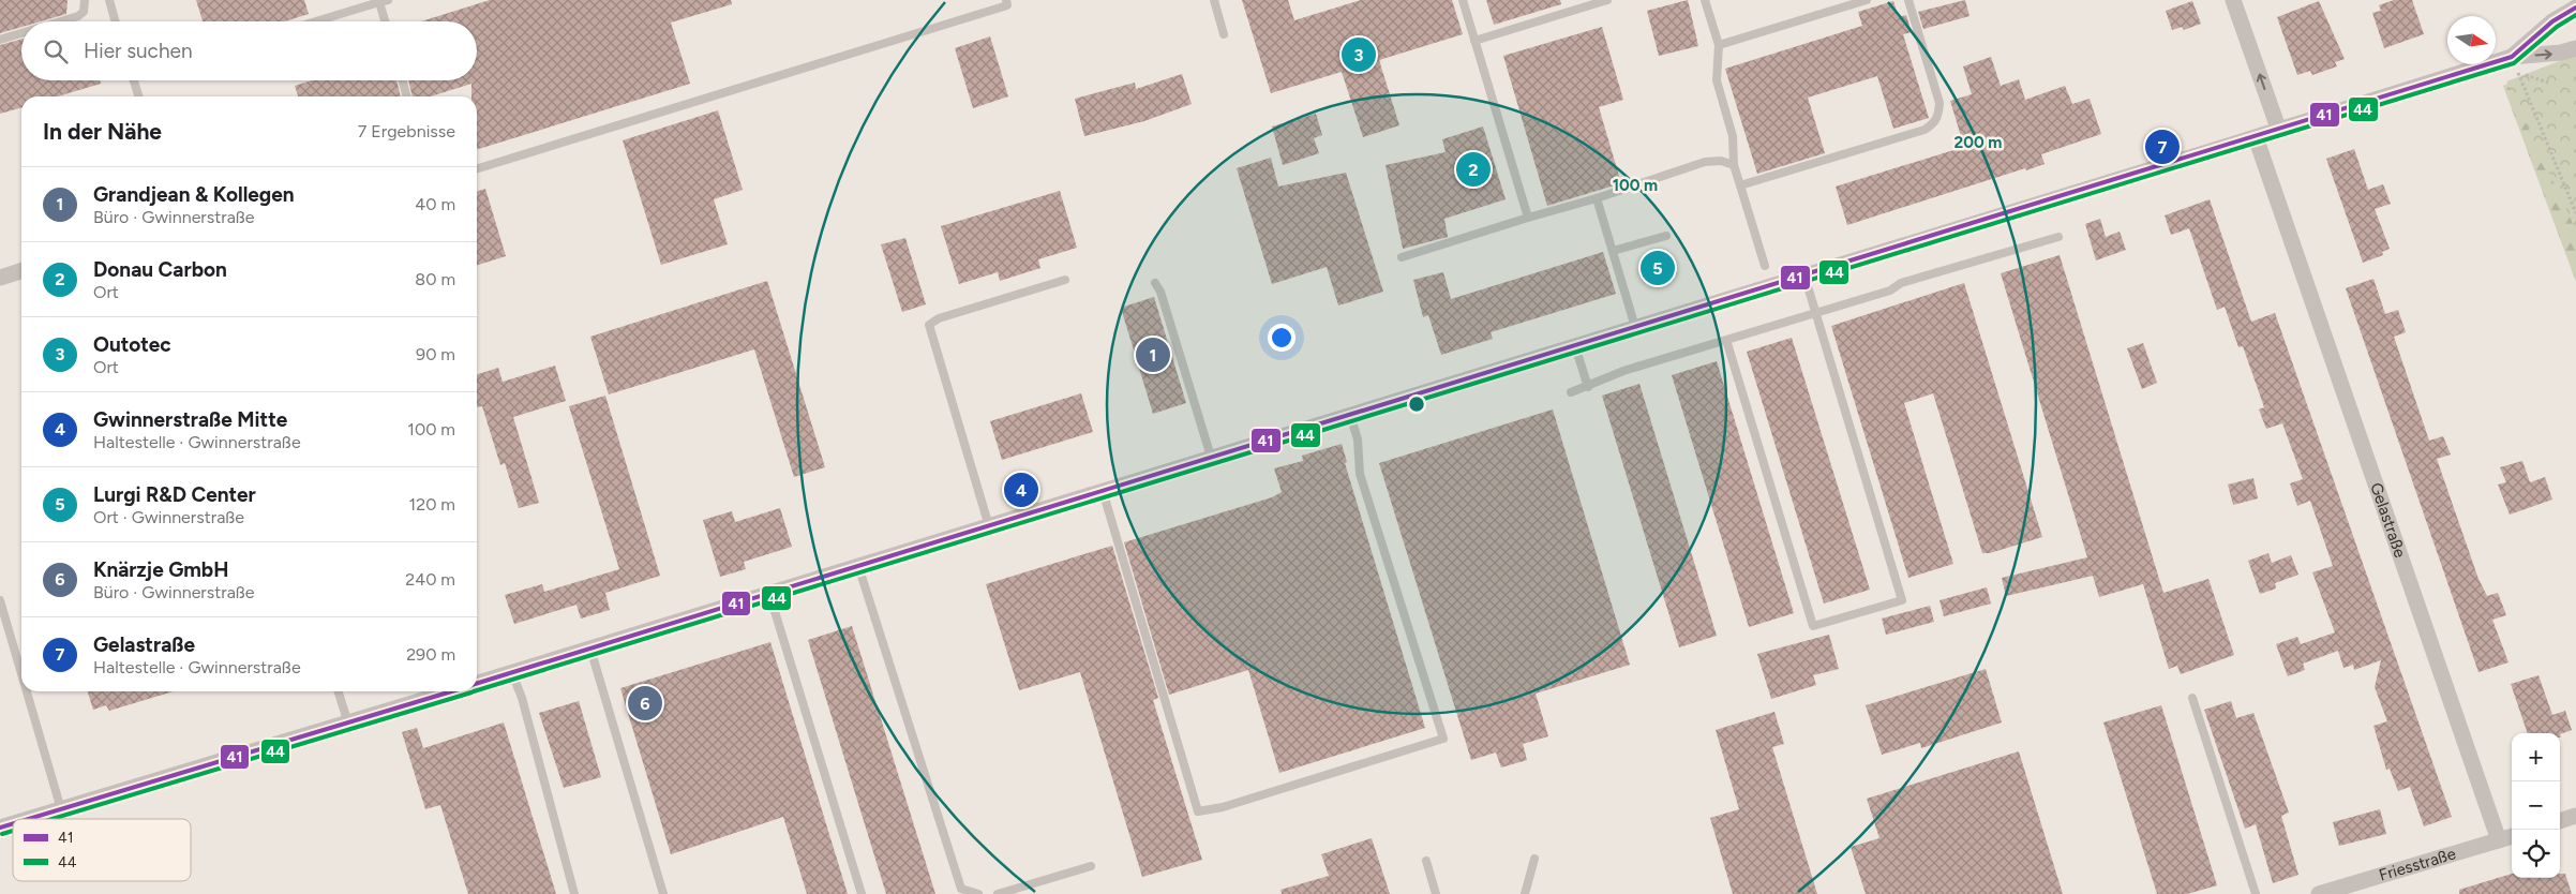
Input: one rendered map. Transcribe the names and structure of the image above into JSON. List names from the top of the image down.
{
  "streets": {
    "street": ["Gelastraße", "Friesstraße"]
  },
  "crossings": [
    ["Gelastraße", "Friesstraße"]
  ],
  "lines": ["transit line 41", "transit line 44"],
  "legend": ["41", "44"],
  "north": "right",
  "page": {
    "search": "Hier suchen",
    "pins": [
      "3",
      "7",
      "2",
      "5",
      "1",
      "4",
      "6"
    ],
    "heading": ["In der Nähe", "7 Ergebnisse"],
    "list": [
      {
        "mark": "1",
        "name": "Grandjean & Kollegen",
        "note": "Büro · Gwinnerstraße",
        "value": "40 m"
      },
      {
        "mark": "2",
        "name": "Donau Carbon",
        "note": "Ort",
        "value": "80 m"
      },
      {
        "mark": "3",
        "name": "Outotec",
        "note": "Ort",
        "value": "90 m"
      },
      {
        "mark": "4",
        "name": "Gwinnerstraße Mitte",
        "note": "Haltestelle · Gwinnerstraße",
        "value": "100 m"
      },
      {
        "mark": "5",
        "name": "Lurgi R&D Center",
        "note": "Ort · Gwinnerstraße",
        "value": "120 m"
      },
      {
        "mark": "6",
        "name": "Knärzje GmbH",
        "note": "Büro · Gwinnerstraße",
        "value": "240 m"
      },
      {
        "mark": "7",
        "name": "Gelastraße",
        "note": "Haltestelle · Gwinnerstraße",
        "value": "290 m"
      }
    ],
    "map_buttons": ["+", "−"]
  },
  "rings": ["200 m", "100 m"]
}
